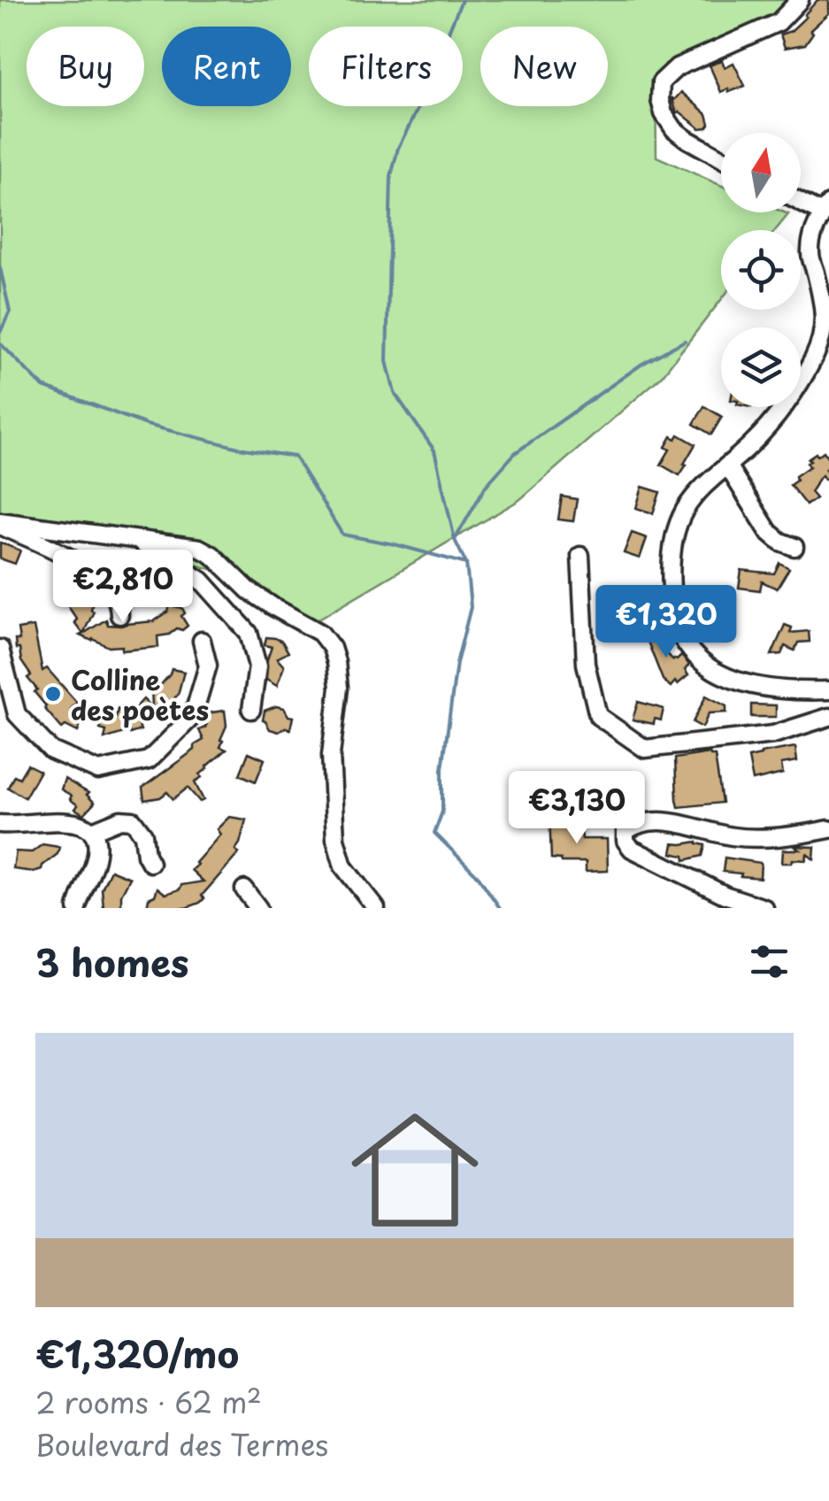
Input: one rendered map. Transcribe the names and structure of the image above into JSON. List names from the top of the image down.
{
  "places": ["Colline des poètes"],
  "north": "top",
  "page": {
    "chip": [
      "Buy",
      "Rent",
      "Filters",
      "New"
    ],
    "price": ["€2,810", "€1,320", "€3,130"],
    "heading": "3 homes",
    "list": [
      {
        "name": "€1,320/mo",
        "note": "2 rooms · 62 m² · Boulevard des Termes"
      }
    ]
  }
}
